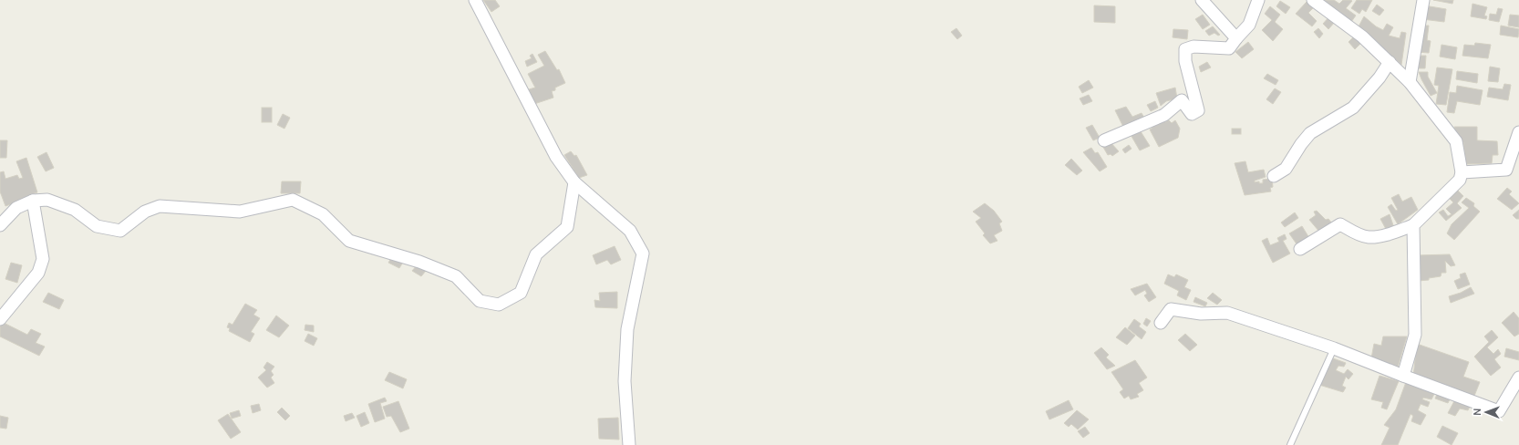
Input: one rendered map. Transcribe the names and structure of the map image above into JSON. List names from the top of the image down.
{
  "north": "left"
}
